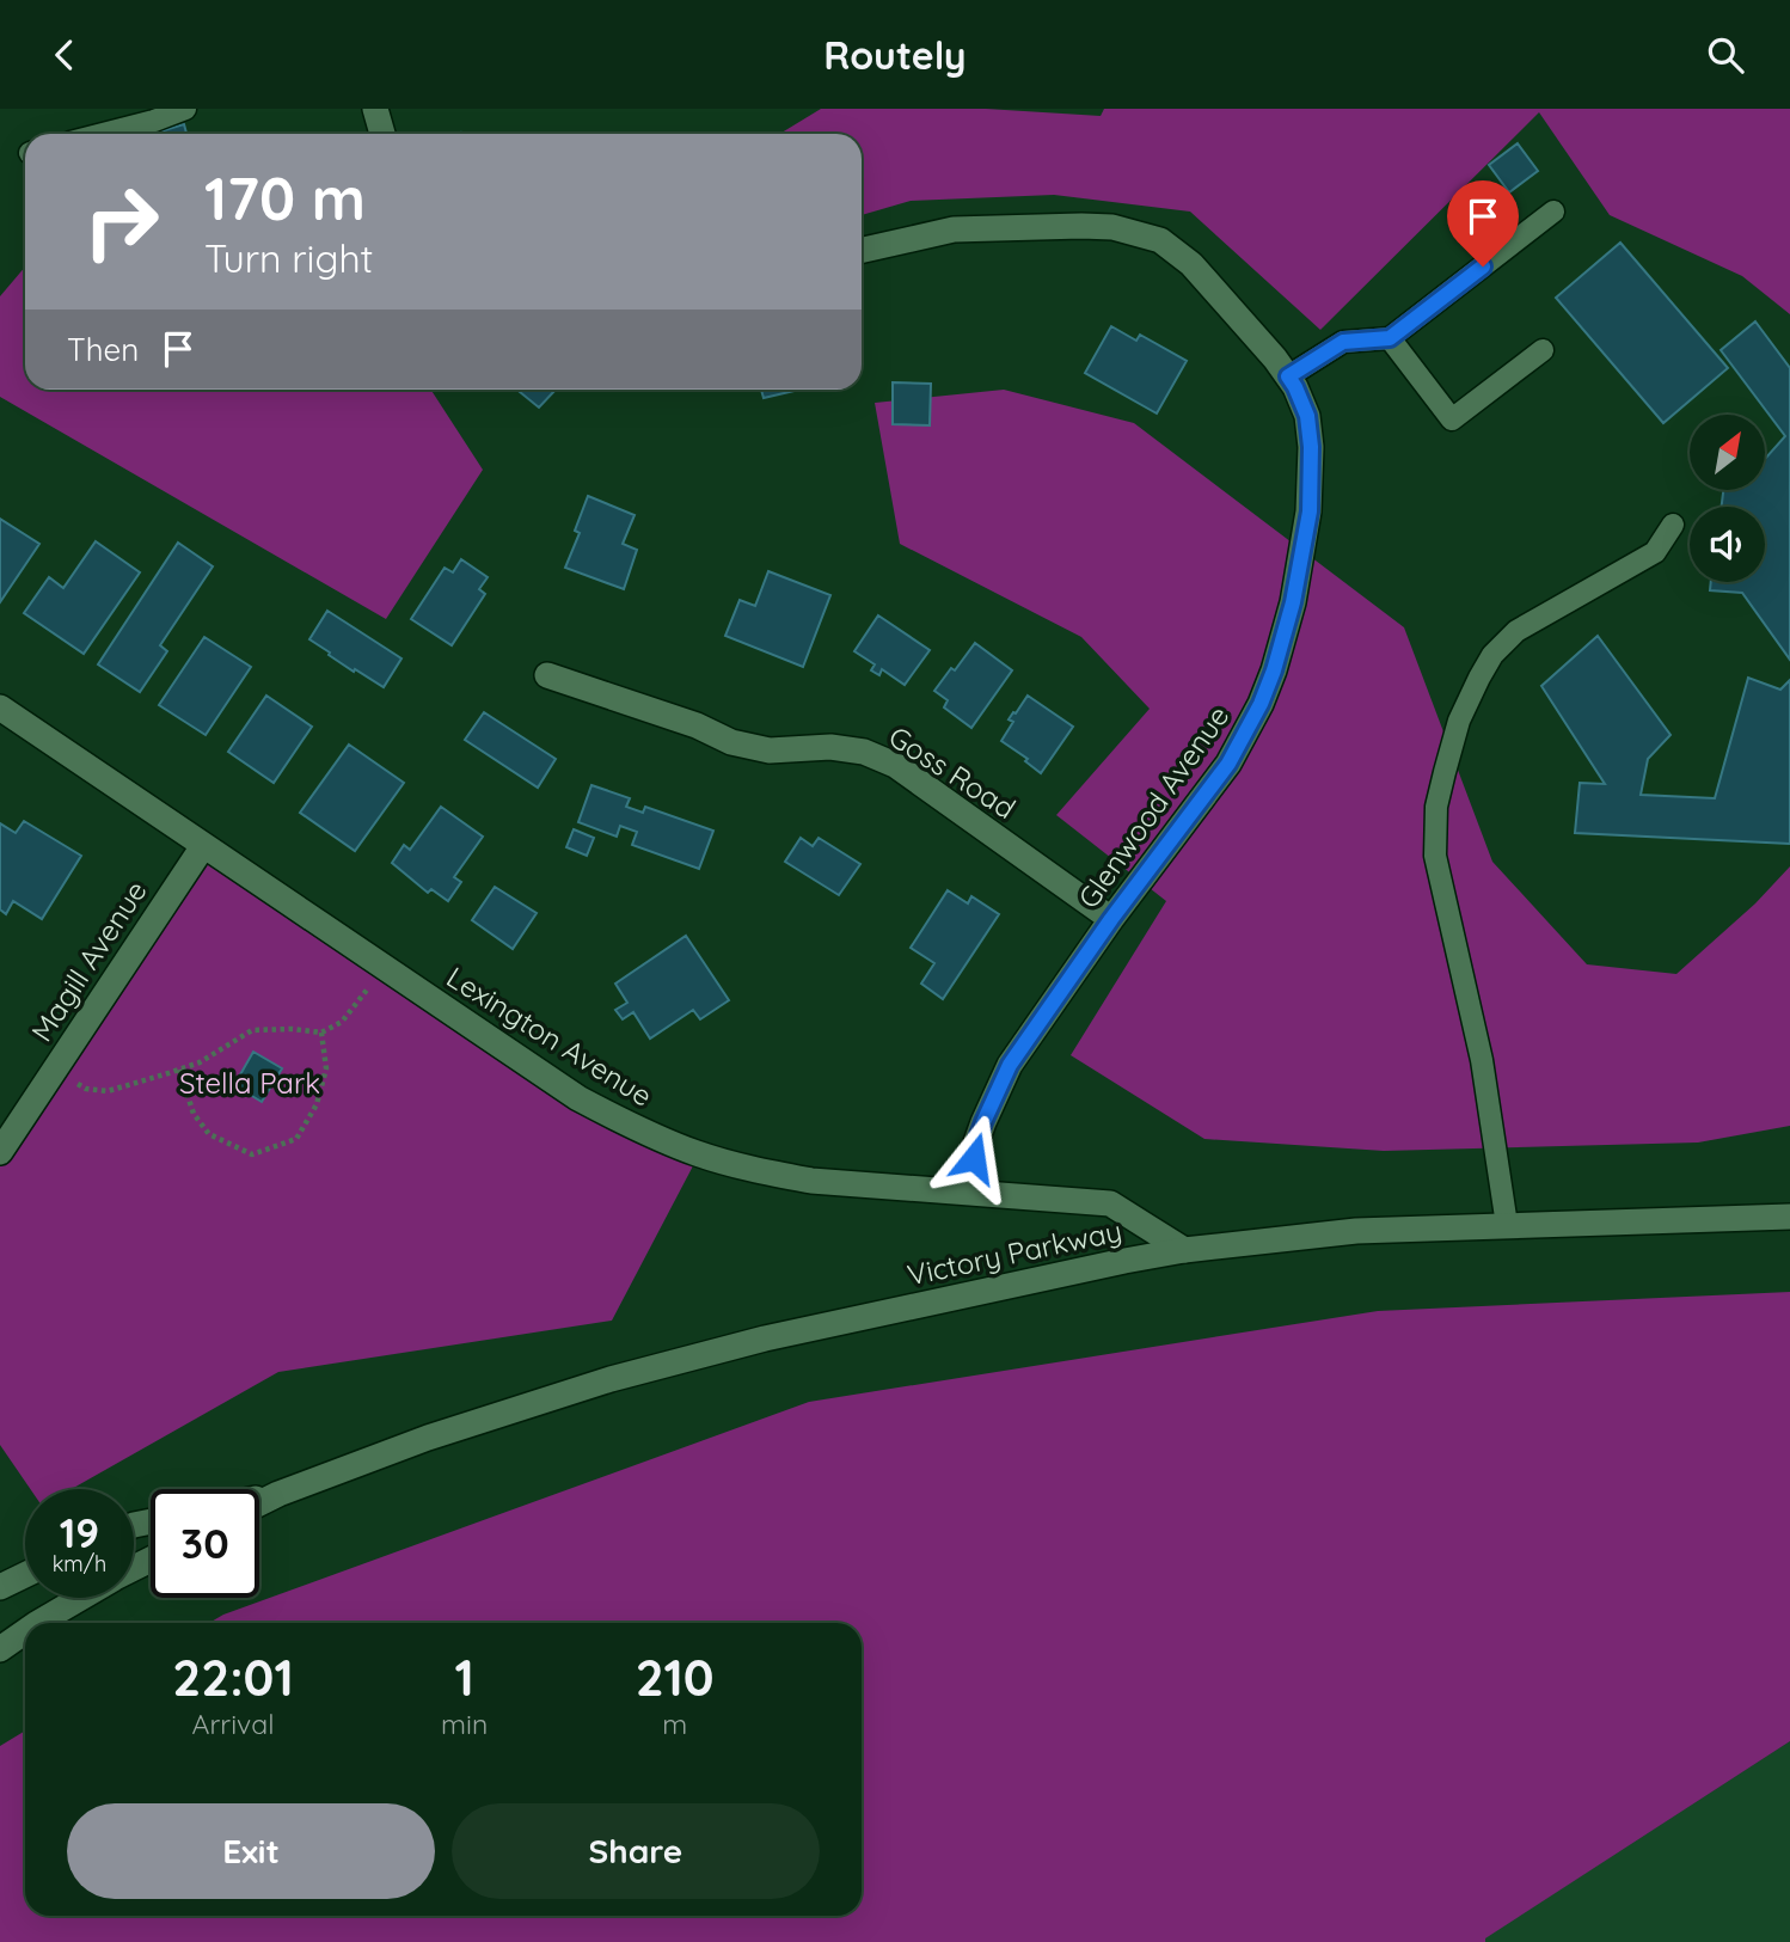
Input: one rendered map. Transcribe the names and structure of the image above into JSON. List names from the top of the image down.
{
  "streets": {
    "street": [
      "Goss Road",
      "Glenwood Avenue",
      "Magill Avenue",
      "Lexington Avenue",
      "Victory Parkway"
    ]
  },
  "crossings": [
    ["Goss Road", "Glenwood Avenue"],
    ["Glenwood Avenue", "Lexington Avenue"],
    ["Magill Avenue", "Lexington Avenue"],
    ["Lexington Avenue", "Victory Parkway"]
  ],
  "parks": ["Stella Park"],
  "north": "top right",
  "page": {
    "header": "Routely",
    "turn": ["170 m", "Turn right"],
    "then": "Then",
    "speed": "19 km/h",
    "limit": "30",
    "eta": [
      "22:01",
      "Arrival",
      "1",
      "min",
      "210",
      "m"
    ],
    "buttons": ["Exit", "Share"]
  }
}
